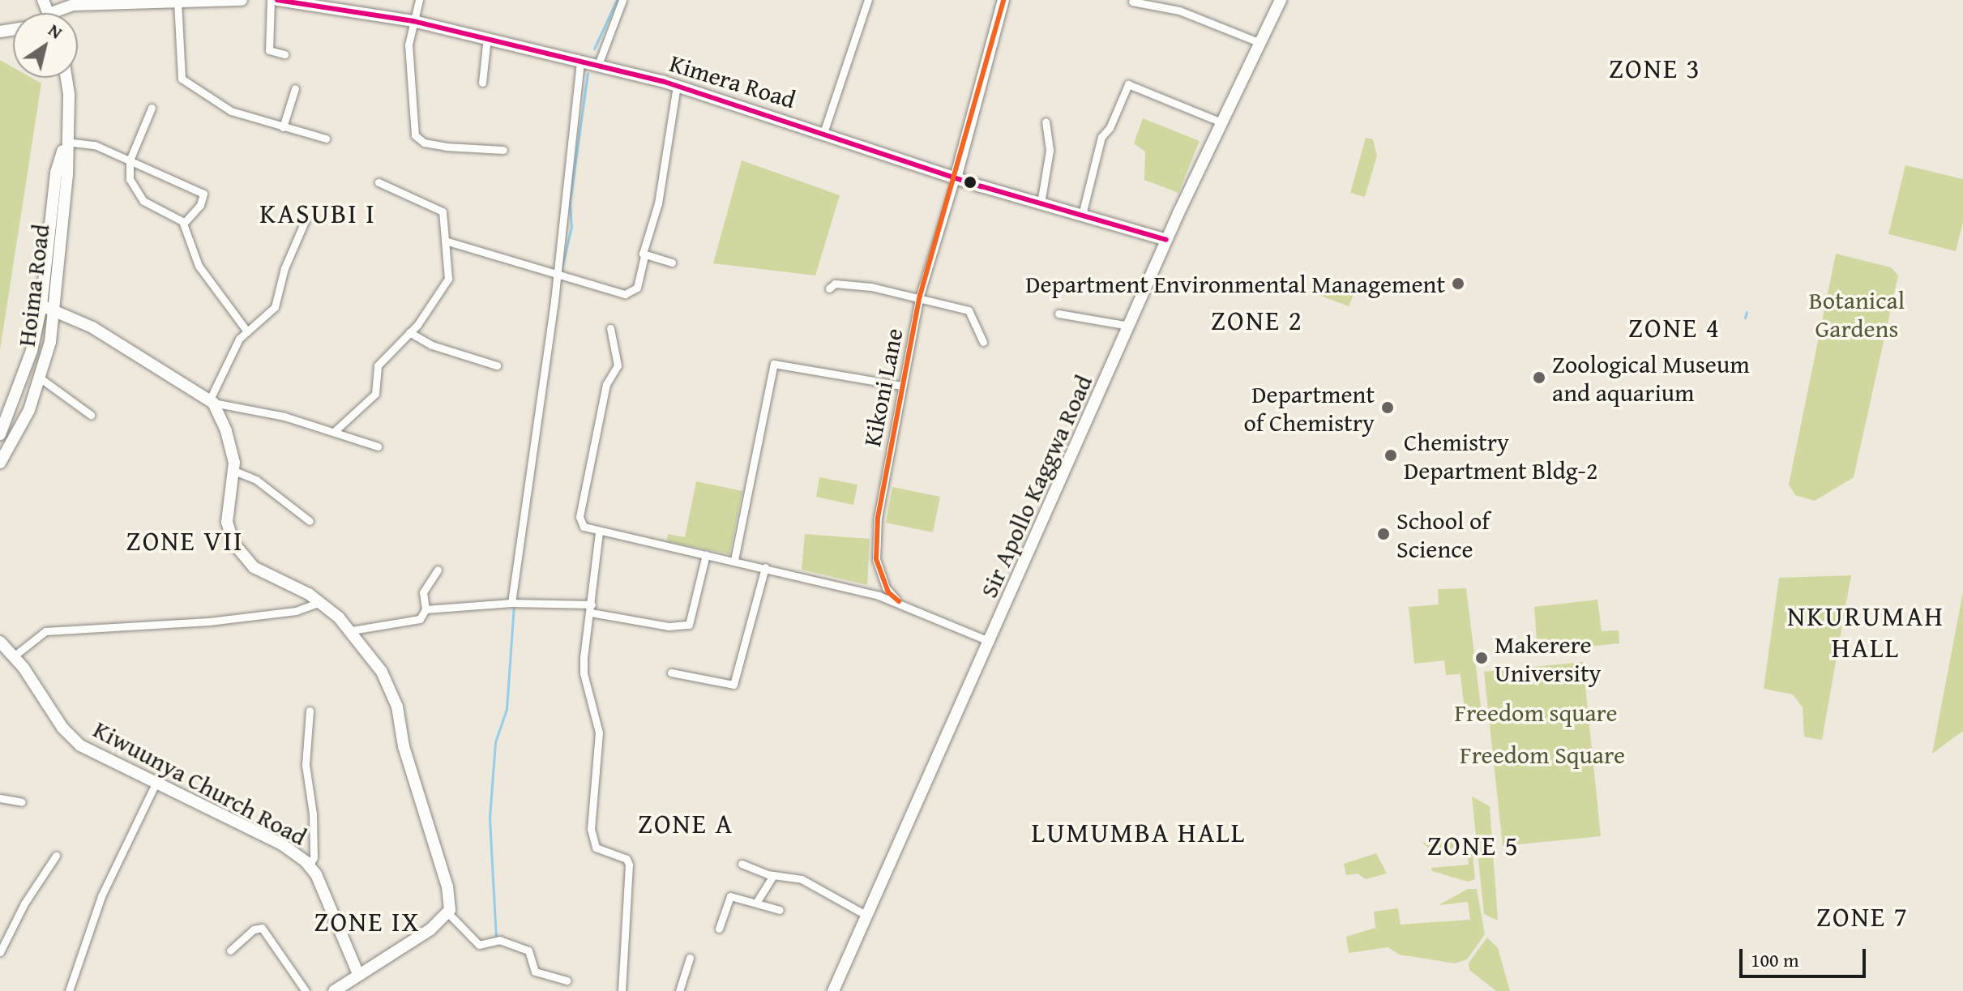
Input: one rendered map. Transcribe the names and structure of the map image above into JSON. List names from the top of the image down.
{
  "streets": {
    "street": [
      "Kimera Road",
      "Hoima Road",
      "Kikoni Lane",
      "Sir Apollo Kaggwa Road",
      "Kiwuunya Church Road"
    ]
  },
  "crossings": [
    ["Kimera Road", "Kikoni Lane"],
    ["Kimera Road", "Sir Apollo Kaggwa Road"]
  ],
  "districts": [
    "ZONE 3",
    "KASUBI I",
    "ZONE 2",
    "ZONE 4",
    "ZONE VII",
    "NKURUMAH HALL",
    "ZONE A",
    "LUMUMBA HALL",
    "ZONE 5",
    "ZONE 7",
    "ZONE IX"
  ],
  "parks": ["Botanical Gardens", "Freedom square", "Freedom Square"],
  "places": [
    "Department Environmental Management",
    "Zoological Museum and aquarium",
    "Department of Chemistry",
    "Chemistry Department Bldg-2",
    "School of Science",
    "Makerere University"
  ],
  "scale_bar": "100 m",
  "north": "top right"
}
